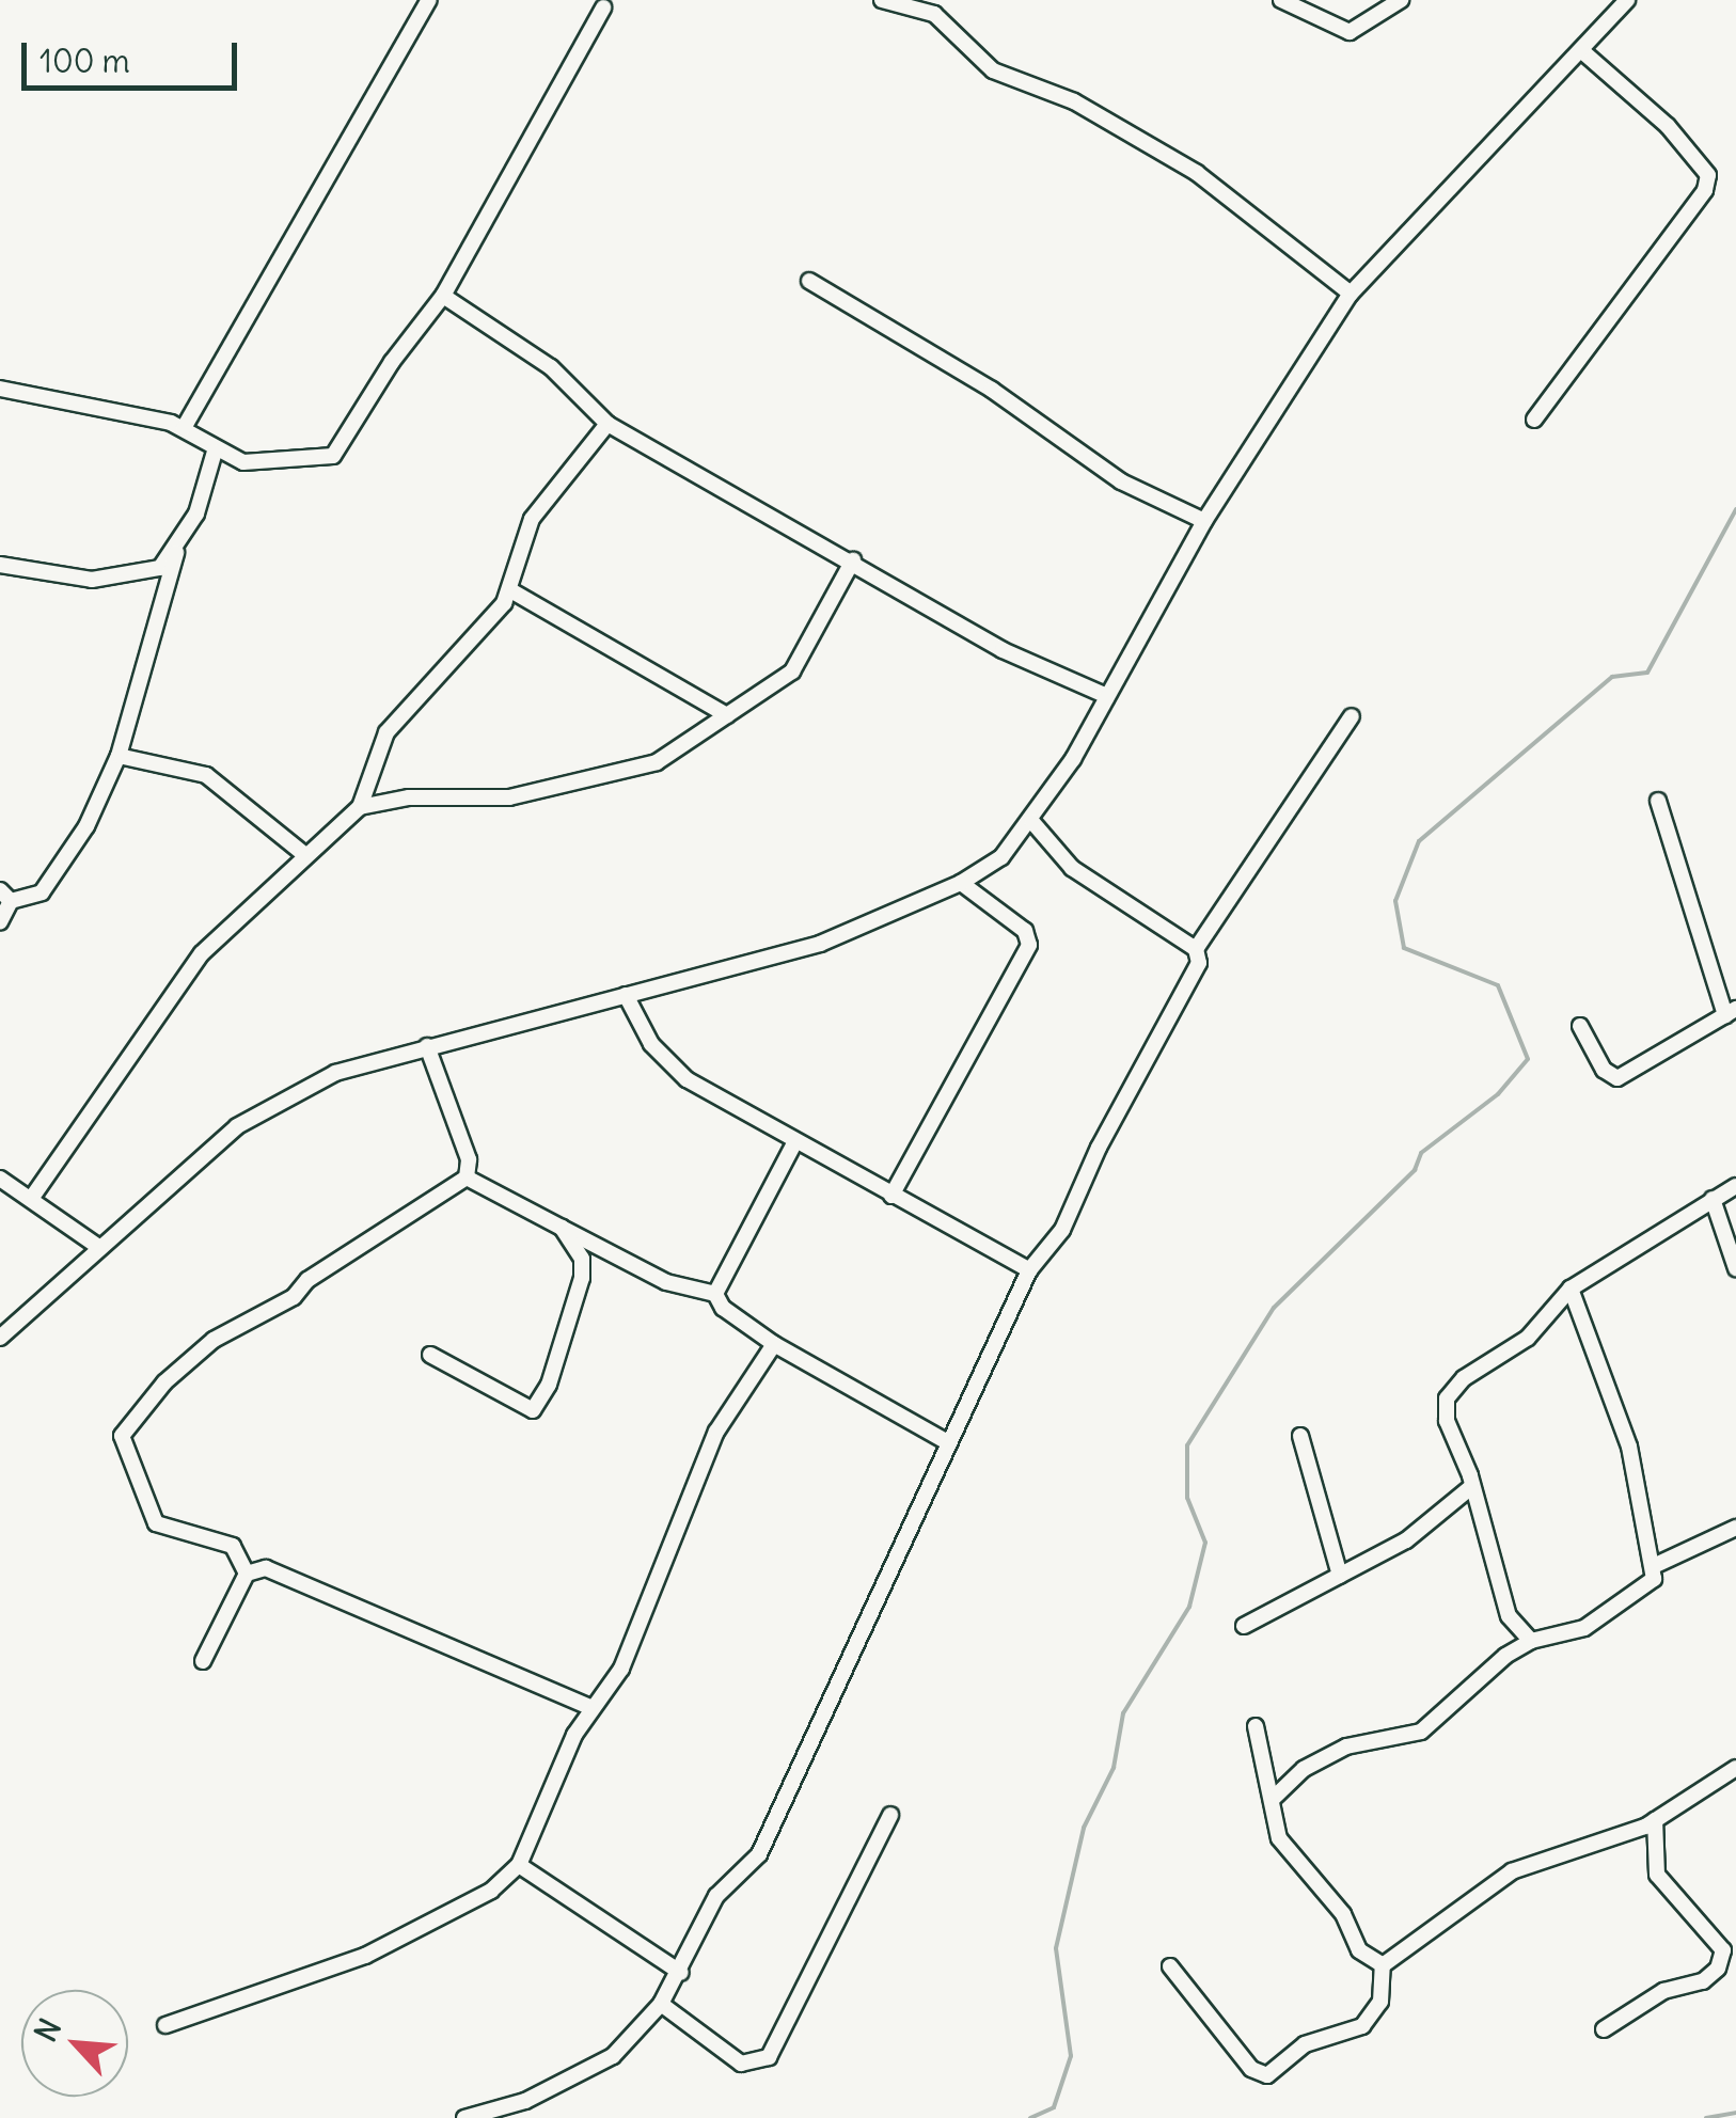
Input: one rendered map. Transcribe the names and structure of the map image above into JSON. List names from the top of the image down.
{
  "scale_bar": "100 m",
  "north": "top left"
}
